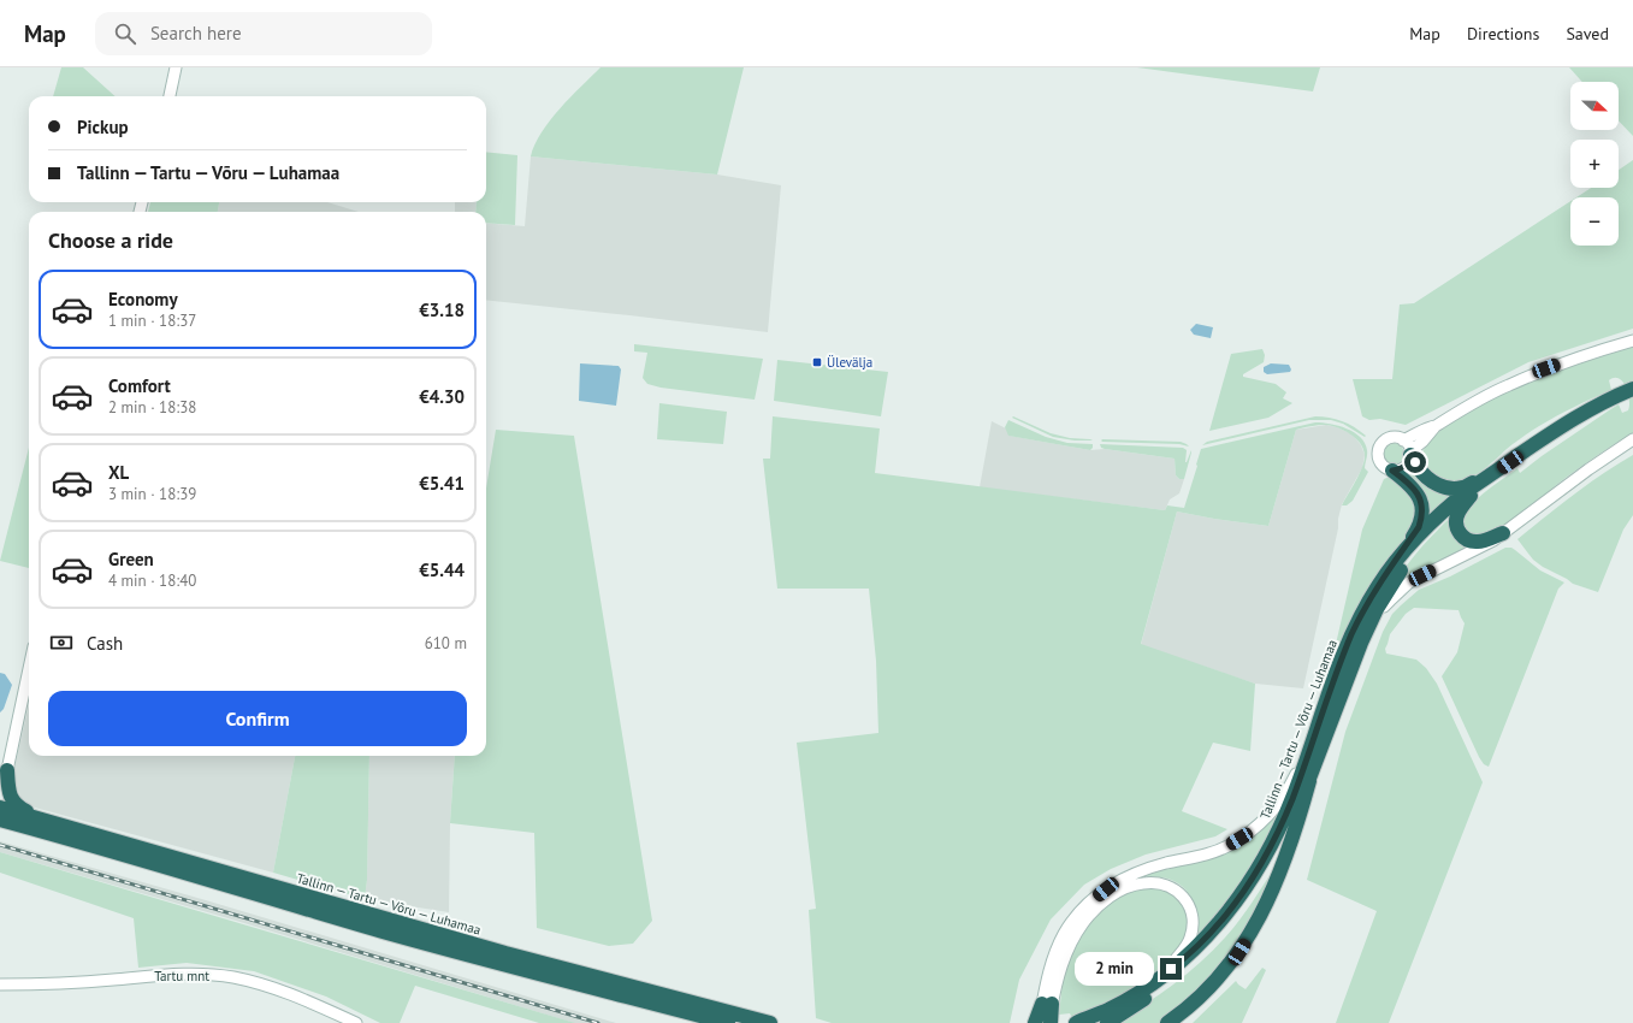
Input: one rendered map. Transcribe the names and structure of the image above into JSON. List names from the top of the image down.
{
  "streets": {
    "highway": ["Tallinn — Tartu — Võru — Luhamaa"],
    "street": ["Tartu mnt"]
  },
  "places": {
    "transit": ["Ülevälja"]
  },
  "north": "right",
  "page": {
    "header": "Map",
    "search": "Search here",
    "nav": ["Map", "Directions", "Saved"],
    "map_buttons": ["+", "−"],
    "banner": ["Pickup", "Tallinn — Tartu — Võru — Luhamaa"],
    "heading": "Choose a ride",
    "list": [
      {
        "name": "Economy",
        "note": "1 min · 18:37",
        "value": "€3.18"
      },
      {
        "name": "Comfort",
        "note": "2 min · 18:38",
        "value": "€4.30"
      },
      {
        "name": "XL",
        "note": "3 min · 18:39",
        "value": "€5.41"
      },
      {
        "name": "Green",
        "note": "4 min · 18:40",
        "value": "€5.44"
      }
    ],
    "pay": ["Cash", "610 m"],
    "buttons": "Confirm",
    "bubble": "2 min"
  }
}
